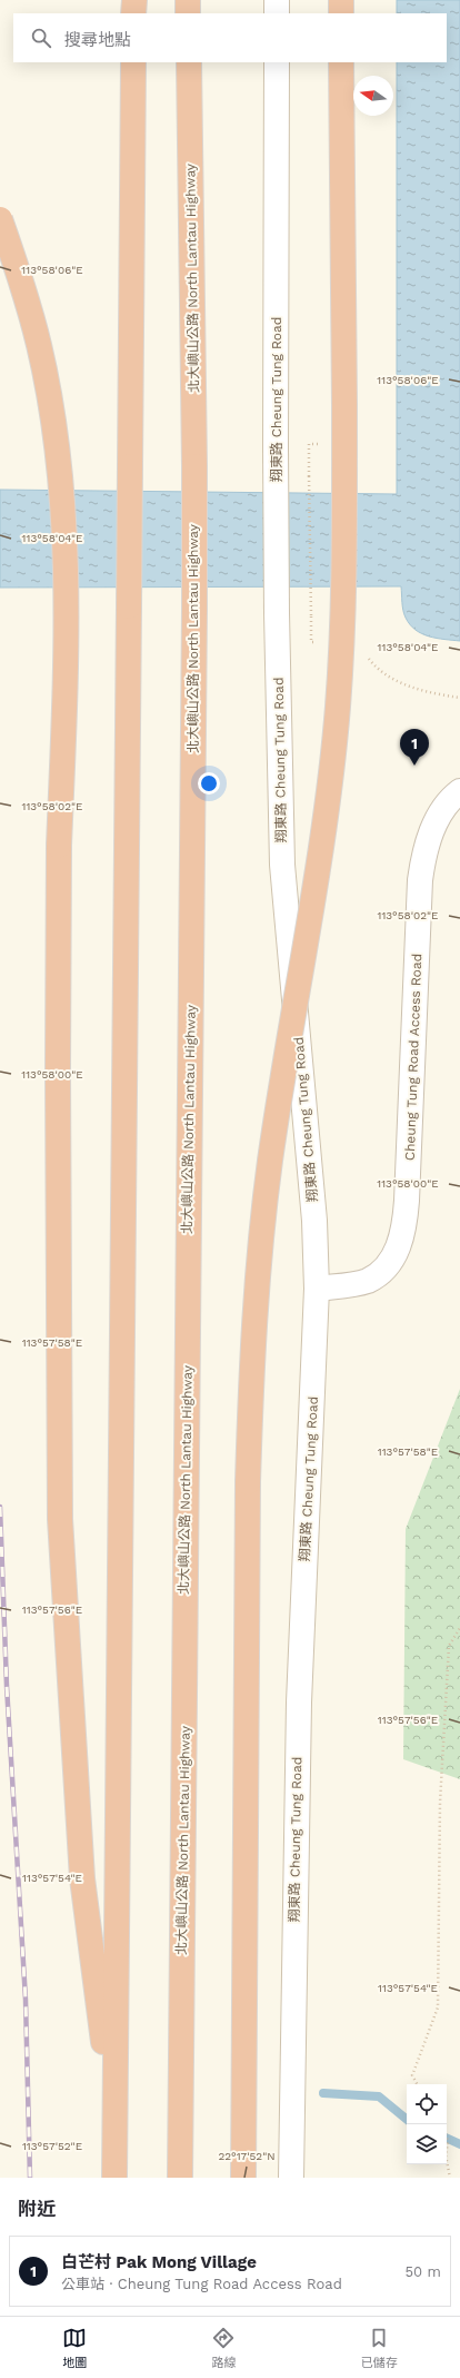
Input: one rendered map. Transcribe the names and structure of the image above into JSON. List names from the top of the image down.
{
  "streets": {
    "highway": ["北大嶼山公路 North Lantau Highway"],
    "main road": ["翔東路 Cheung Tung Road", "Cheung Tung Road Access Road"]
  },
  "crossings": [
    ["翔東路 Cheung Tung Road", "Cheung Tung Road Access Road"]
  ],
  "north": "left",
  "page": {
    "search": "搜尋地點",
    "pins": "1",
    "heading": "附近",
    "list": [
      {
        "mark": "1",
        "name": "白芒村 Pak Mong Village",
        "note": "公車站 · Cheung Tung Road Access Road",
        "value": "50 m"
      }
    ],
    "nav": ["地圖", "路線", "已儲存"]
  },
  "coordinates": [
    "113°58'06\"E",
    "113°58'04\"E",
    "113°58'02\"E",
    "113°58'00\"E",
    "113°57'58\"E",
    "113°57'56\"E",
    "113°57'54\"E",
    "113°57'52\"E",
    "22°17'52\"N"
  ]
}
